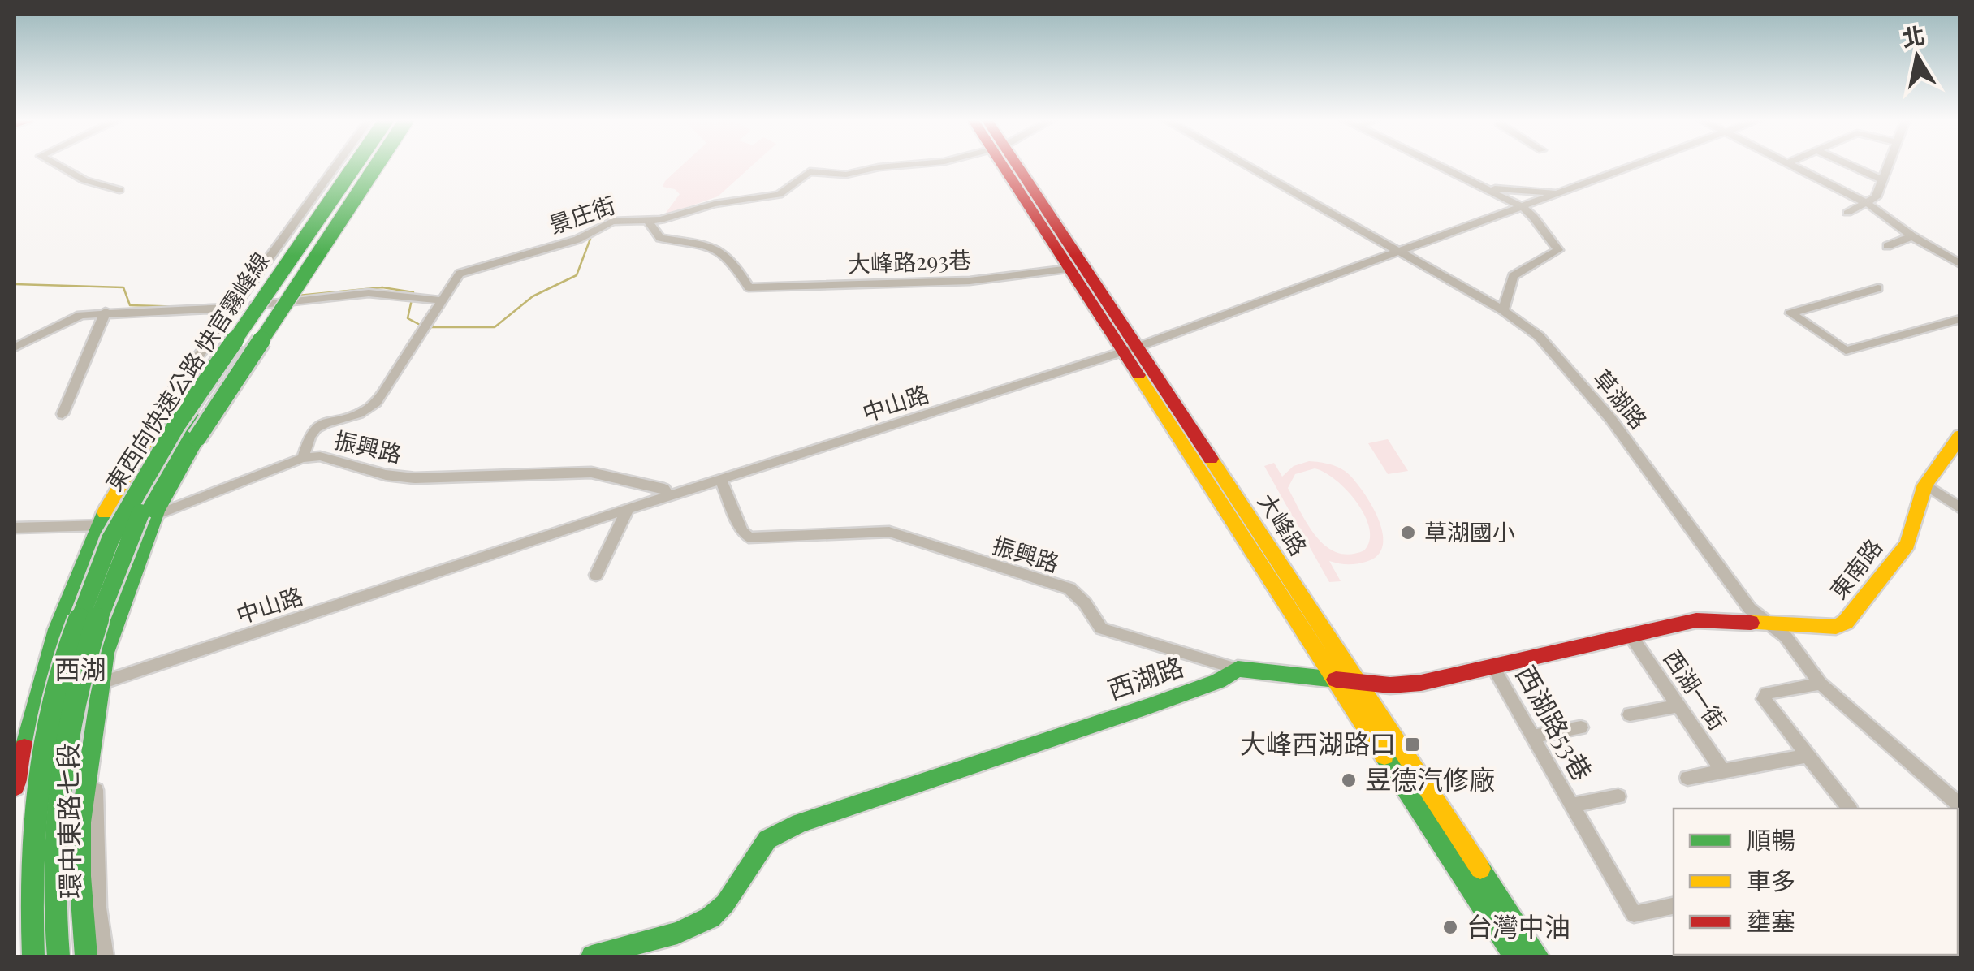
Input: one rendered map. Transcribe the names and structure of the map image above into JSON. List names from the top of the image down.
{
  "streets": {
    "main road": [
      "東西向快速公路 快官霧峰線",
      "大峰路",
      "東南路",
      "西湖路",
      "環中東路七段"
    ],
    "street": [
      "景庄街",
      "大峰路293巷",
      "草湖路",
      "中山路",
      "振興路",
      "西湖一街",
      "西湖路53巷"
    ]
  },
  "crossings": [
    ["景庄街", "大峰路293巷"],
    ["景庄街", "振興路"],
    ["大峰路293巷", "大峰路"],
    ["草湖路", "中山路"],
    ["草湖路", "東南路"],
    ["中山路", "振興路"],
    ["中山路", "大峰路"],
    ["中山路", "環中東路七段"],
    ["振興路", "西湖路"],
    ["振興路", "環中東路七段"]
  ],
  "districts": ["西湖"],
  "places": {
    "other": ["草湖國小", "昱德汽修廠", "台灣中油"],
    "transit": ["大峰西湖路口"]
  },
  "legend": ["順暢", "車多", "壅塞"],
  "north": "top"
}
